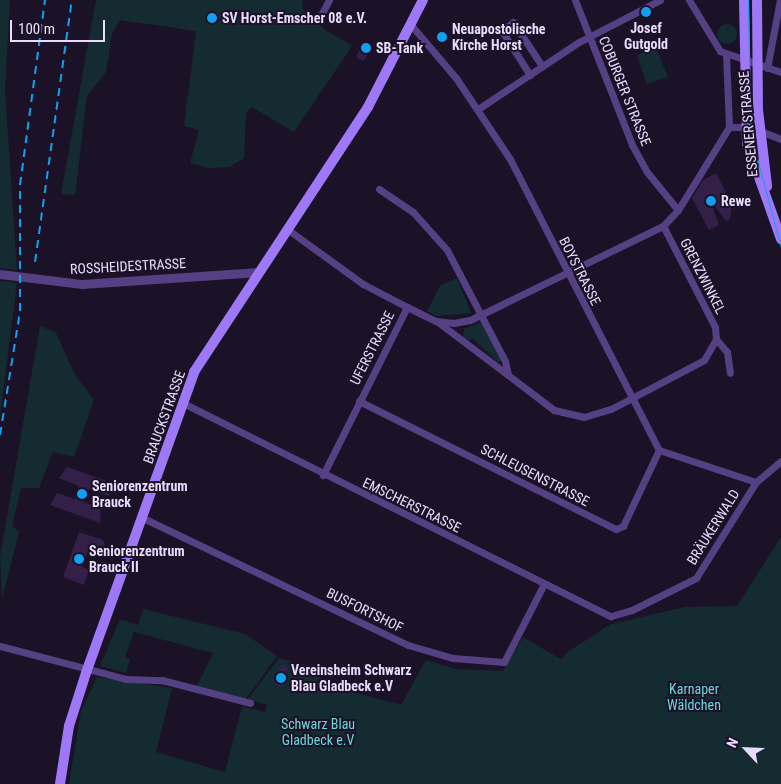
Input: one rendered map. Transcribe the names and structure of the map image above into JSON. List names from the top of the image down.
{
  "streets": {
    "main road": ["ESSENER STRASSE", "BRAUCKSTRASSE"],
    "street": [
      "COBURGER STRASSE",
      "ROSSHEIDESTRASSE",
      "BOYSTRASSE",
      "GRENZWINKEL",
      "UFERSTRASSE",
      "SCHLEUSENSTRASSE",
      "EMSCHERSTRASSE",
      "BRÄUKERWALD",
      "BUSFORTSHOF"
    ]
  },
  "crossings": [
    ["ROSSHEIDESTRASSE", "BRAUCKSTRASSE"],
    ["BOYSTRASSE", "BRAUCKSTRASSE"],
    ["BOYSTRASSE", "SCHLEUSENSTRASSE"],
    ["UFERSTRASSE", "BRAUCKSTRASSE"],
    ["UFERSTRASSE", "SCHLEUSENSTRASSE"],
    ["UFERSTRASSE", "EMSCHERSTRASSE"],
    ["BRAUCKSTRASSE", "EMSCHERSTRASSE"],
    ["BRAUCKSTRASSE", "BUSFORTSHOF"],
    ["EMSCHERSTRASSE", "BRÄUKERWALD"],
    ["EMSCHERSTRASSE", "BUSFORTSHOF"]
  ],
  "parks": ["Karnaper Wäldchen", "Schwarz Blau Gladbeck e.V"],
  "places": [
    "Josef Gutgold",
    "SV Horst-Emscher 08 e.V.",
    "Neuapostolische Kirche Horst",
    "SB-Tank",
    "Rewe",
    "Seniorenzentrum Brauck",
    "Seniorenzentrum Brauck II",
    "Vereinsheim Schwarz Blau Gladbeck e.V"
  ],
  "scale_bar": "100 m",
  "north": "top left"
}
